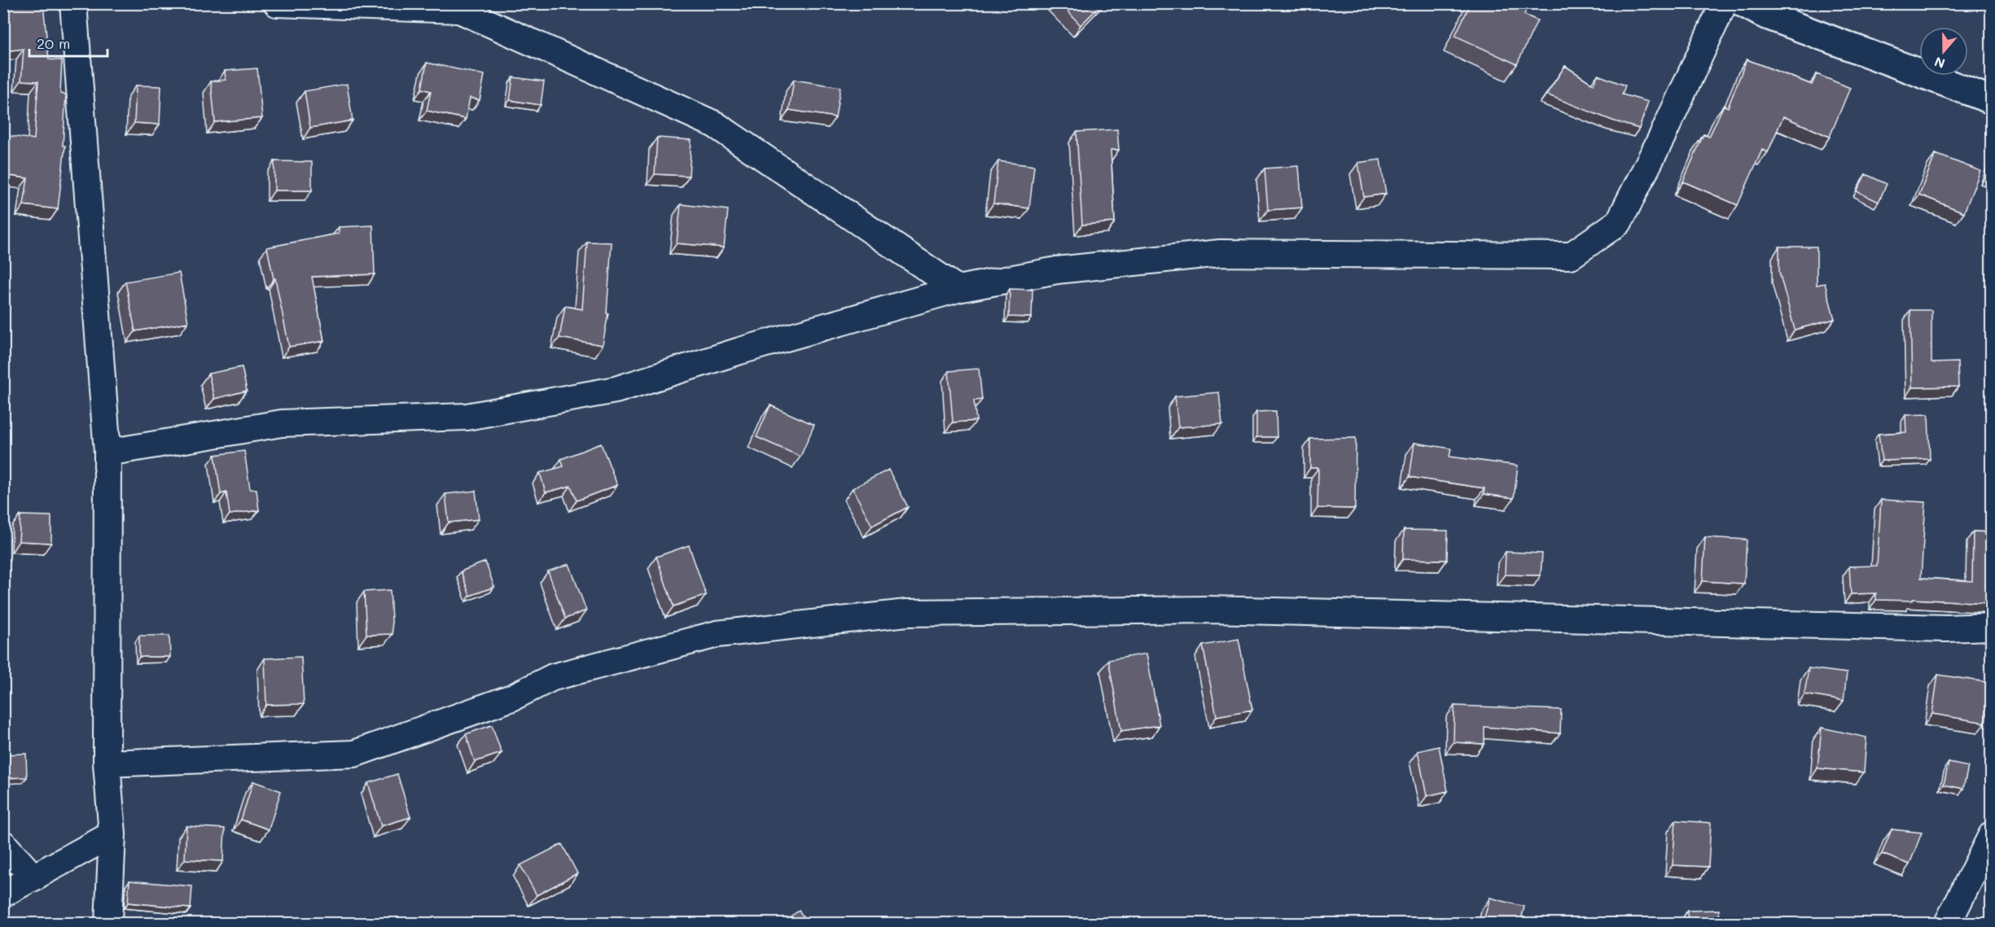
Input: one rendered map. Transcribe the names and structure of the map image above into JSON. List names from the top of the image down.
{
  "scale_bar": "20 m",
  "north": "bottom"
}
